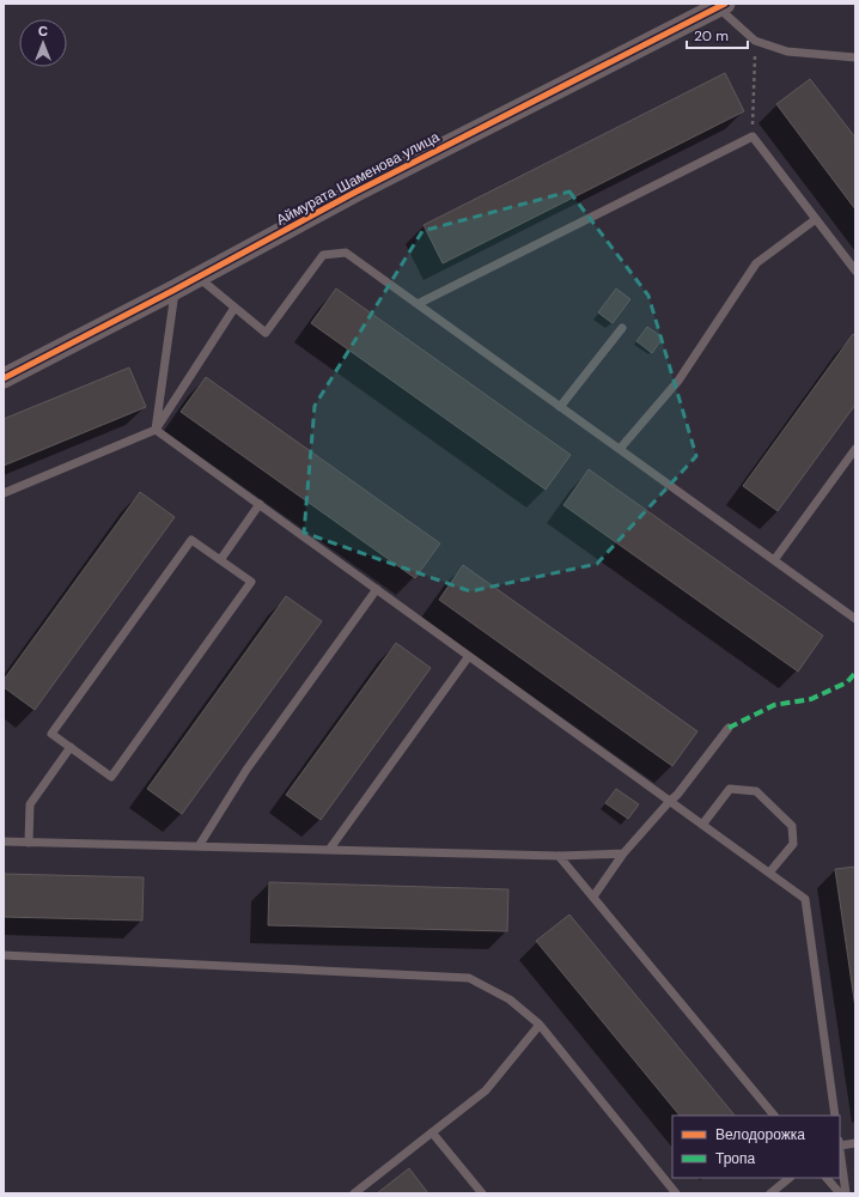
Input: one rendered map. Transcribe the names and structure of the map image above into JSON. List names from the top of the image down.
{
  "streets": {
    "street": ["Аймурата Шаменова улица"]
  },
  "legend": ["Велодорожка", "Тропа"],
  "scale_bar": "20 m",
  "north": "top"
}
